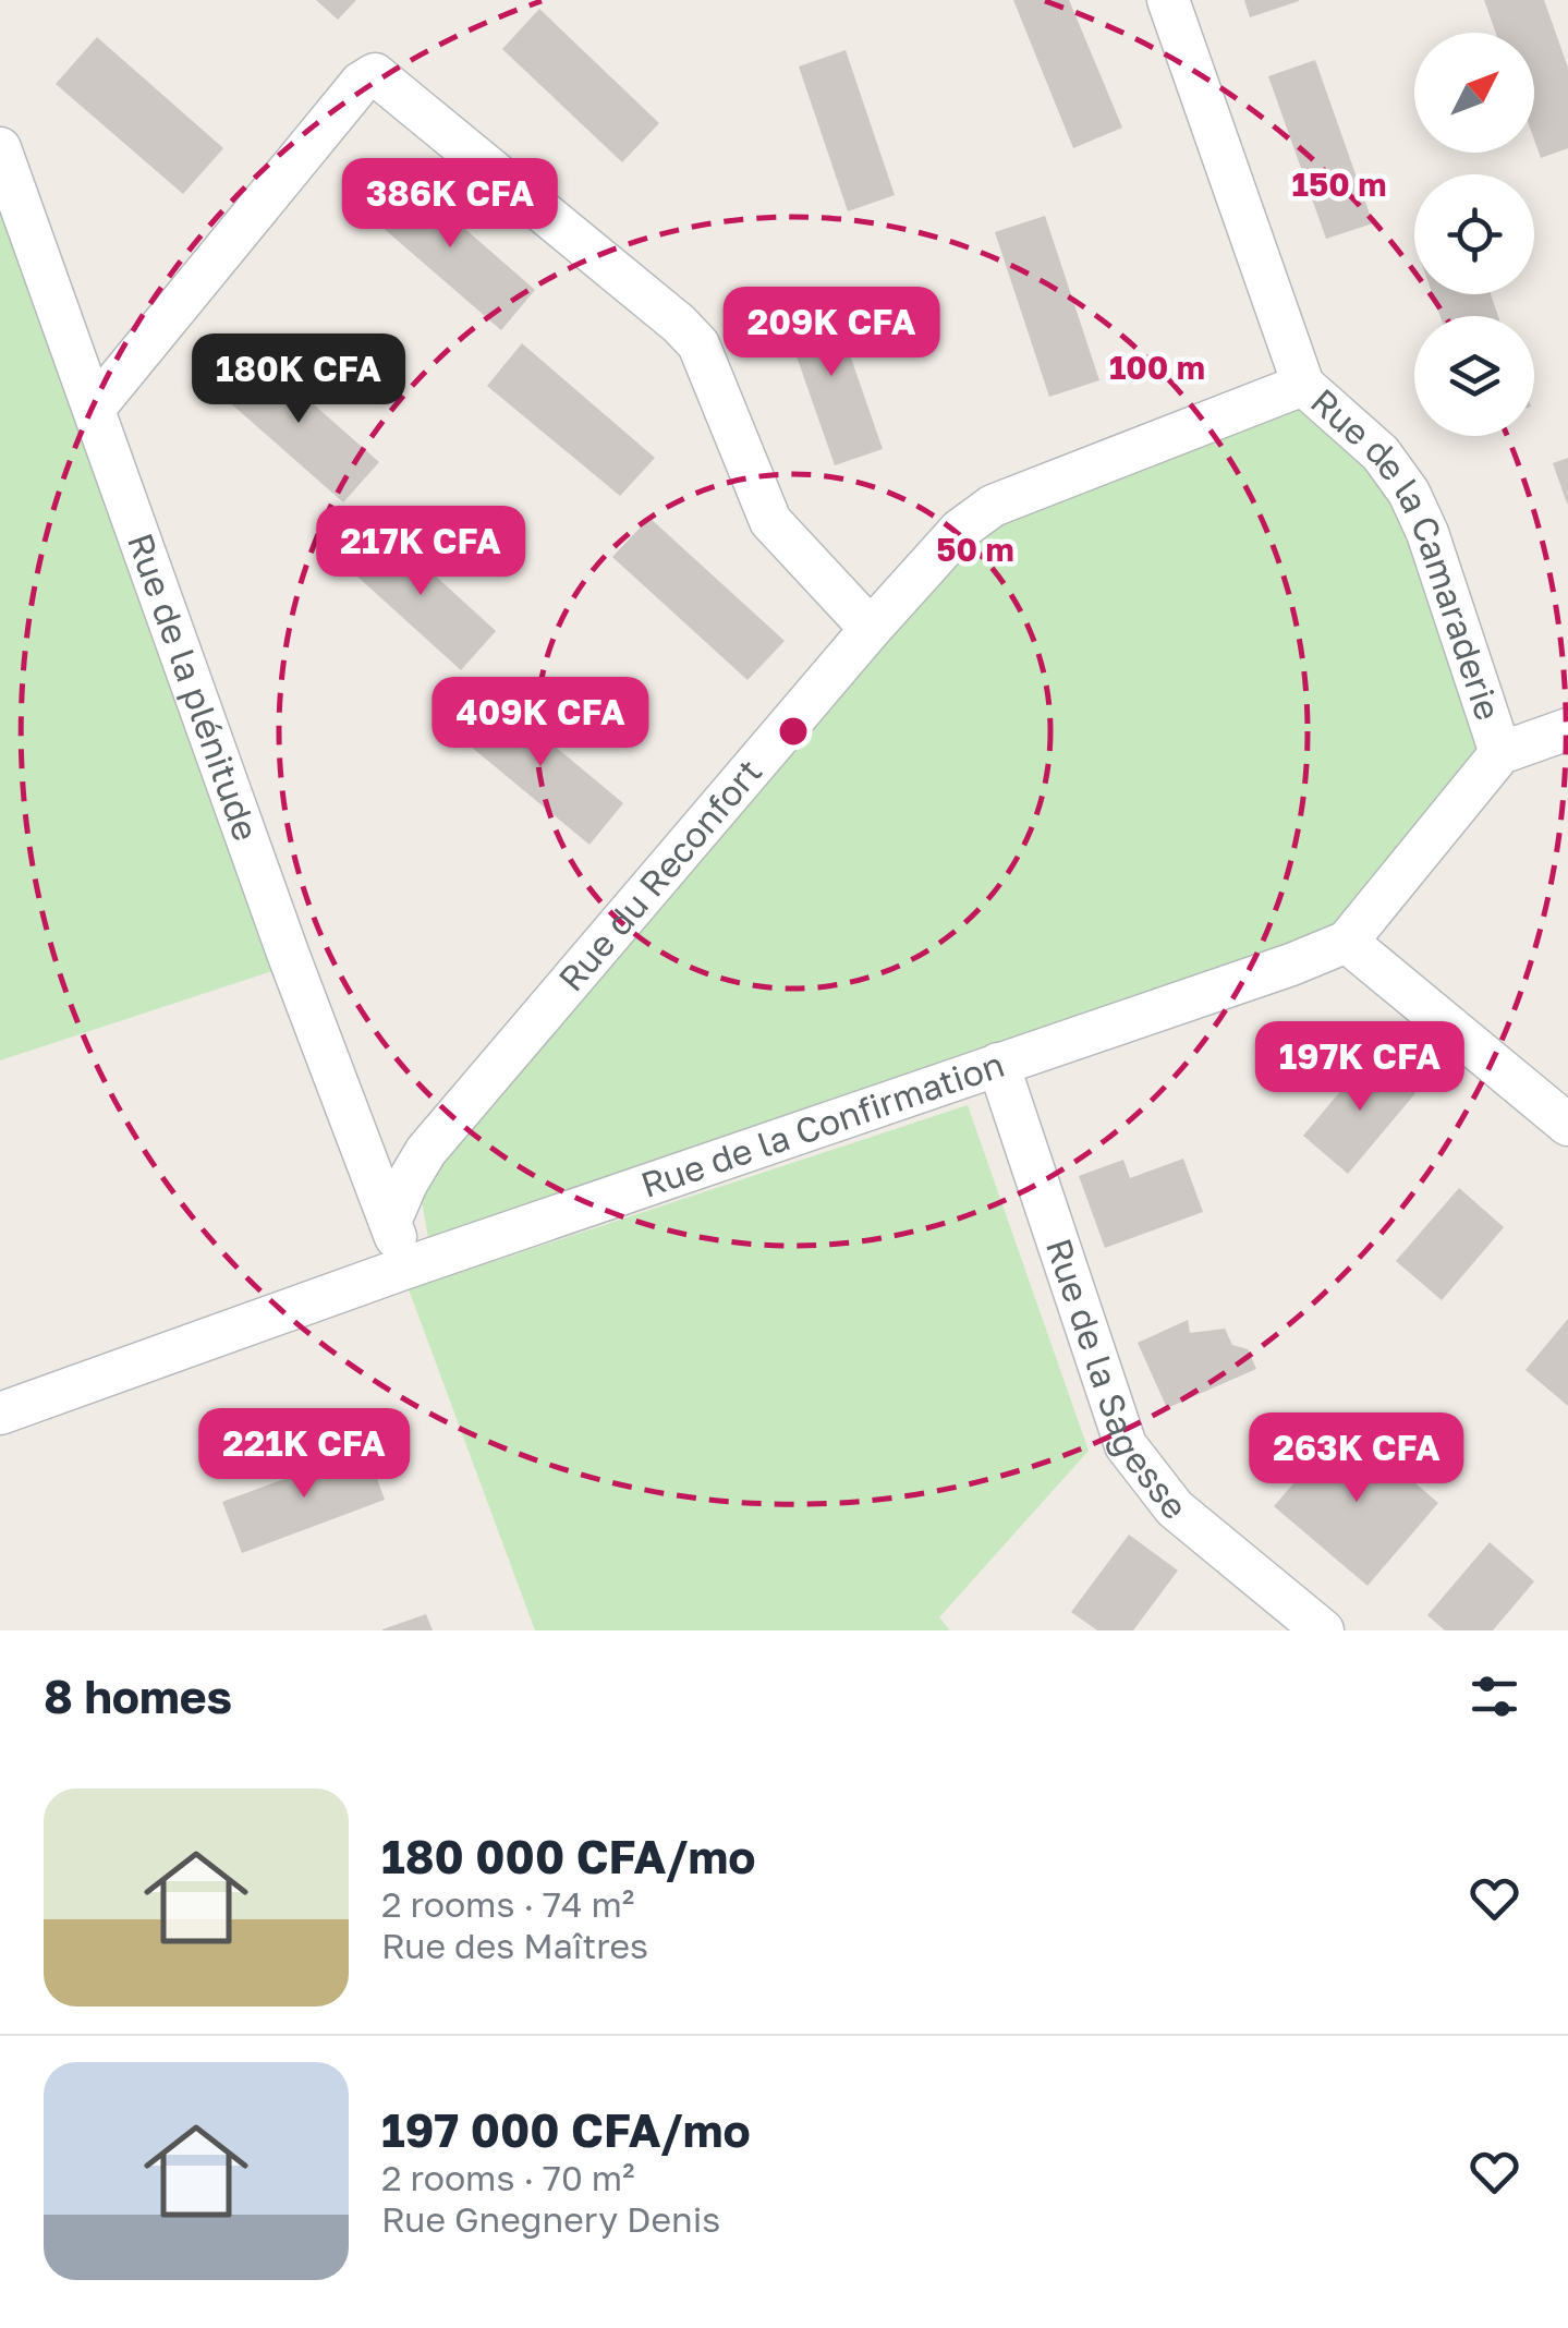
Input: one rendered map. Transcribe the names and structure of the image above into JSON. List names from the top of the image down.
{
  "streets": {
    "street": [
      "Rue de la Camaraderie",
      "Rue de la plénitude",
      "Rue du Reconfort",
      "Rue de la Confirmation",
      "Rue de la Sagesse"
    ]
  },
  "crossings": [
    ["Rue de la Camaraderie", "Rue du Reconfort"],
    ["Rue de la Camaraderie", "Rue de la Confirmation"],
    ["Rue de la plénitude", "Rue du Reconfort"],
    ["Rue de la plénitude", "Rue de la Confirmation"],
    ["Rue de la Confirmation", "Rue de la Sagesse"]
  ],
  "north": "top right",
  "page": {
    "price": [
      "386K CFA",
      "209K CFA",
      "180K CFA",
      "217K CFA",
      "409K CFA",
      "197K CFA",
      "221K CFA",
      "263K CFA"
    ],
    "heading": "8 homes",
    "list": [
      {
        "name": "180 000 CFA/mo",
        "note": "2 rooms · 74 m² · Rue des Maîtres"
      },
      {
        "name": "197 000 CFA/mo",
        "note": "2 rooms · 70 m² · Rue Gnegnery Denis"
      }
    ]
  },
  "rings": ["150 m", "100 m", "50 m"]
}
